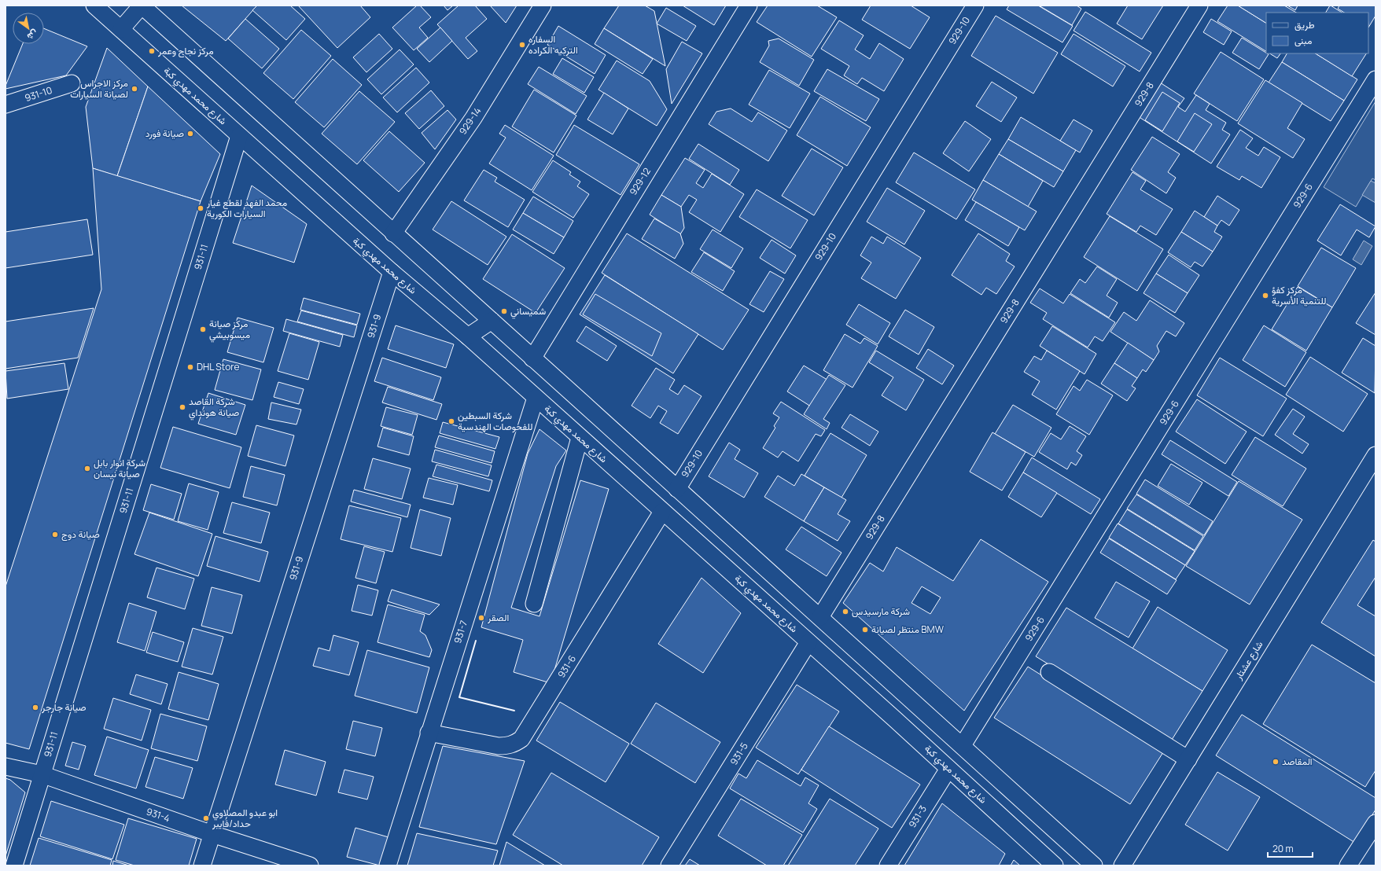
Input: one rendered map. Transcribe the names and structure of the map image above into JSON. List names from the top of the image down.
{
  "streets": {
    "street": [
      "929-10",
      "931-10",
      "929-8",
      "شارع محمد مهدي كبة",
      "929-14",
      "929-12",
      "929-6",
      "931-11",
      "931-9",
      "931-7",
      "شارع عشتار",
      "931-6",
      "931-5",
      "931-4",
      "931-3"
    ]
  },
  "crossings": [
    ["شارع محمد مهدي كبة", "931-11"],
    ["شارع محمد مهدي كبة", "931-9"],
    ["شارع محمد مهدي كبة", "931-7"],
    ["شارع محمد مهدي كبة", "931-6"],
    ["شارع محمد مهدي كبة", "931-5"],
    ["شارع محمد مهدي كبة", "931-3"],
    ["931-11", "931-4"],
    ["931-9", "931-4"],
    ["931-7", "931-6"]
  ],
  "places": [
    "السفاره التركيه الكراده",
    "مركز نجاح وعمر",
    "مركز الاجراس لصيانة السيارات",
    "صيانة فورد",
    "محمد الفهد لقطع غيار السيارات الكورية",
    "مركز كفؤ للتنمية الأسرية",
    "شميساني",
    "مركز صيانة ميسوبيشي",
    "DHL Store",
    "شركة القاصد صيانة هونداي",
    "شركة السبطين للفحوصات الهندسية",
    "شركة انوار بابل صيانة نيسان",
    "صيانة دوج",
    "شركة مارسيدس",
    "الصقر",
    "منتظر لصيانة BMW",
    "صيانة جارجر",
    "المقاصد",
    "ابو عبدو المصلاوي حداد/فايبر"
  ],
  "legend": ["طريق", "مبنى"],
  "scale_bar": "20 m",
  "north": "bottom right"
}
